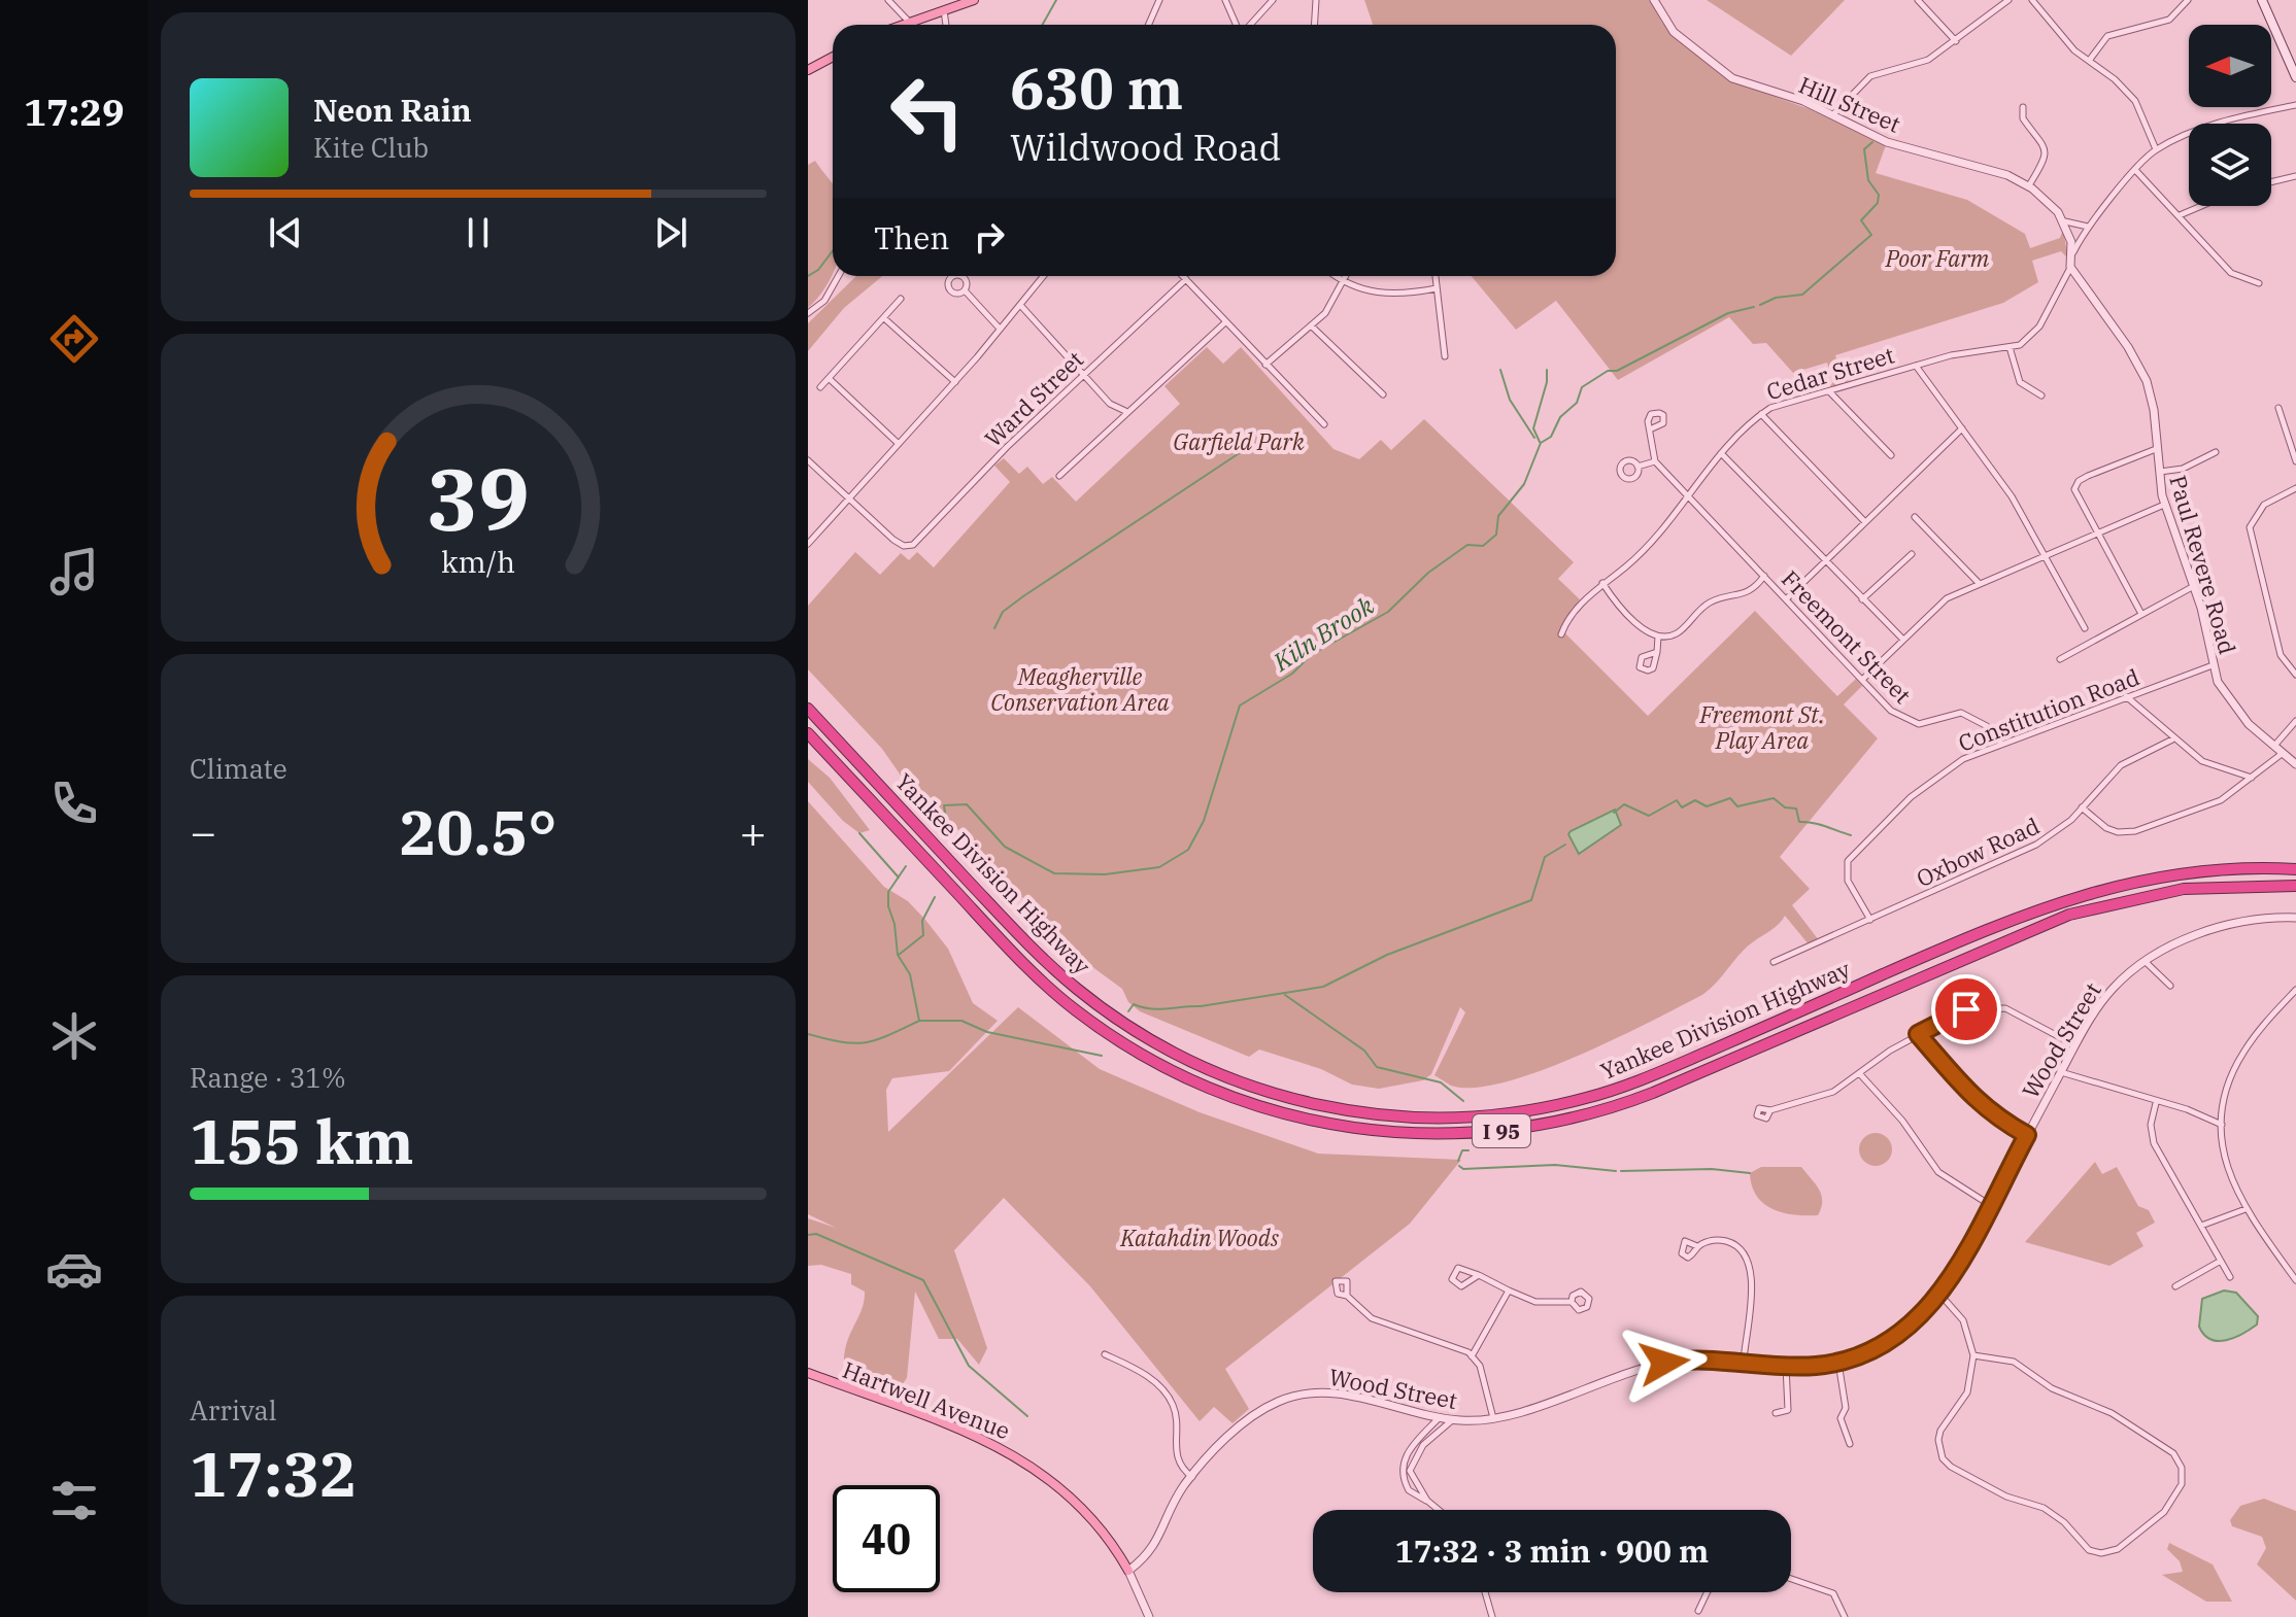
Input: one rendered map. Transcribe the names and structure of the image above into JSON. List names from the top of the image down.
{
  "streets": {
    "highway": ["Yankee Division Highway", "I 95"],
    "main road": ["Hartwell Avenue"],
    "street": [
      "Hill Street",
      "Cedar Street",
      "Ward Street",
      "Paul Revere Road",
      "Freemont Street",
      "Constitution Road",
      "Oxbow Road",
      "Wood Street"
    ]
  },
  "crossings": [
    ["Cedar Street", "Freemont Street"],
    ["Paul Revere Road", "Constitution Road"],
    ["Freemont Street", "Constitution Road"],
    ["Constitution Road", "Oxbow Road"],
    ["Wood Street", "Hartwell Avenue"]
  ],
  "water": ["Kiln Brook"],
  "parks": [
    "Poor Farm",
    "Garfield Park",
    "Meagherville Conservation Area",
    "Freemont St. Play Area",
    "Katahdin Woods"
  ],
  "north": "left",
  "page": {
    "tabs": "17:29",
    "turn": ["630 m", "Wildwood Road"],
    "song": ["Neon Rain", "Kite Club"],
    "then": "Then",
    "tile": [
      "Climate",
      ["Range · 31%", "155 km"],
      ["Arrival", "17:32"]
    ],
    "heat": ["−", "20.5°", "+"],
    "limit": "40",
    "trip": "17:32 · 3 min · 900 m",
    "gauge": ["39", "km/h"]
  }
}
